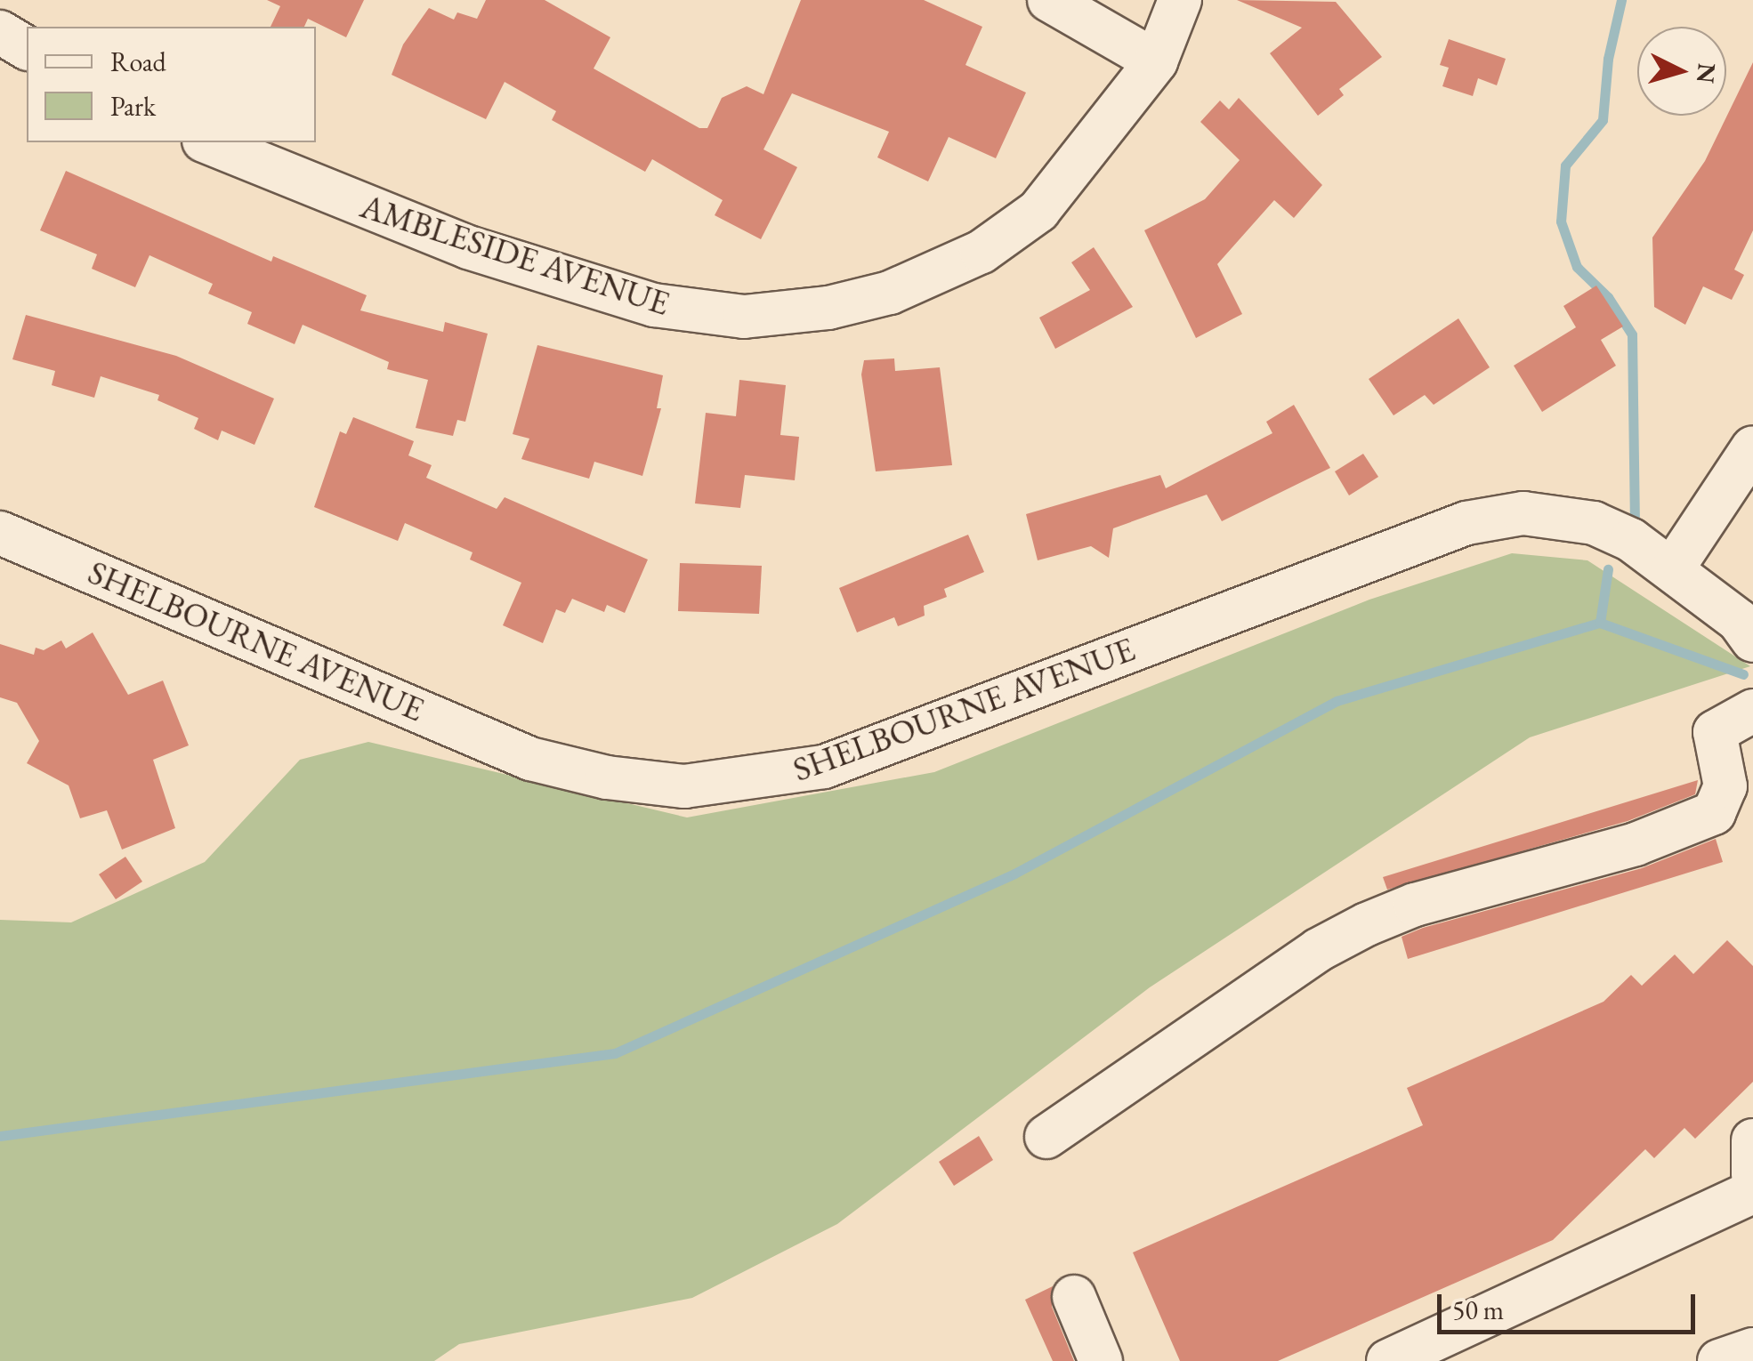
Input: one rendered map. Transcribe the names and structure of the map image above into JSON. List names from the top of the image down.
{
  "streets": {
    "street": ["AMBLESIDE AVENUE", "SHELBOURNE AVENUE"]
  },
  "legend": ["Road", "Park"],
  "scale_bar": "50 m",
  "north": "right"
}
